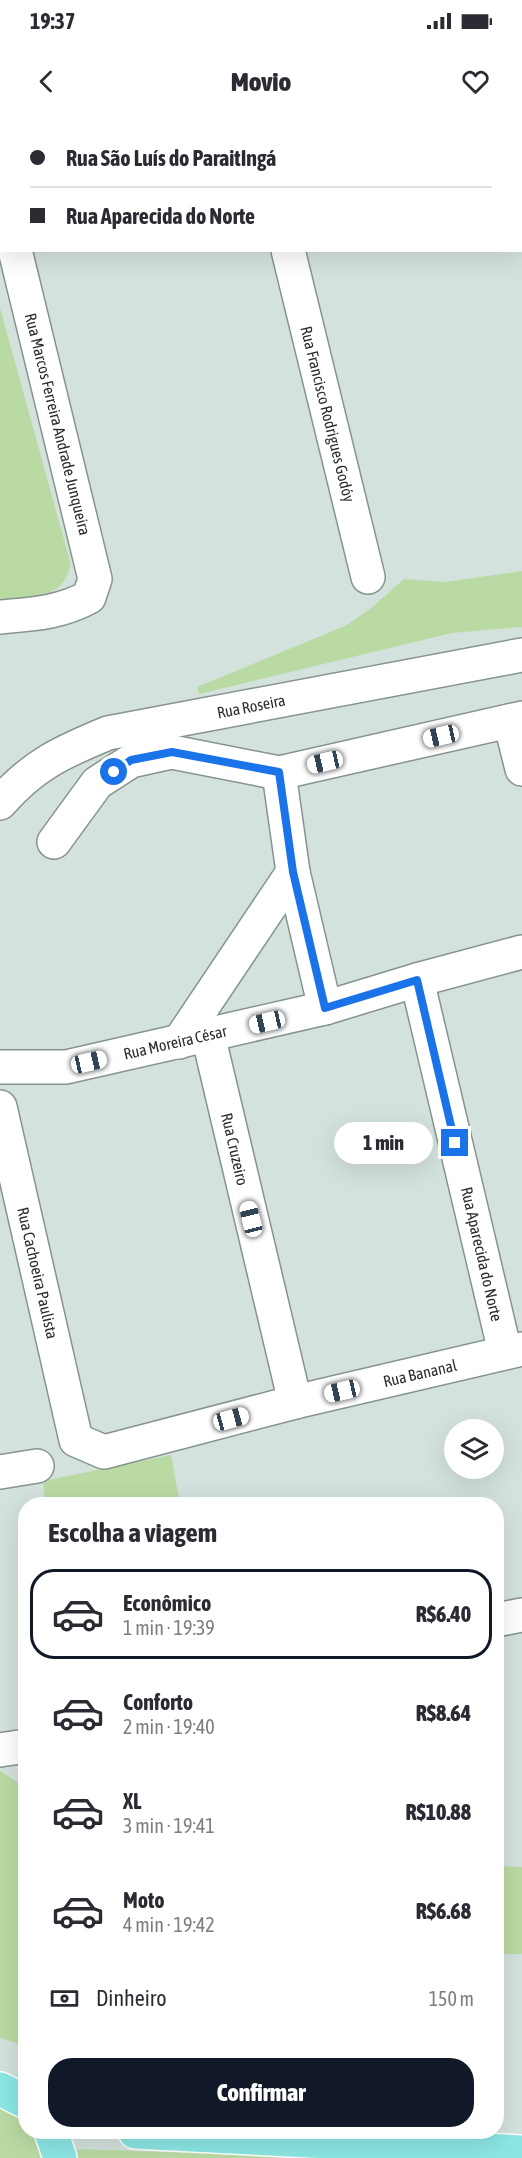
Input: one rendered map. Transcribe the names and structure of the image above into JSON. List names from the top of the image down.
{
  "streets": {
    "street": [
      "Rua Francisco Rodrigues Godóy",
      "Rua Marcos Ferreira Andrade Junqueira",
      "Rua Roseira",
      "Rua Moreira César",
      "Rua Cruzeiro",
      "Rua Aparecida do Norte",
      "Rua Cachoeira Paulista",
      "Rua Bananal"
    ]
  },
  "crossings": [
    ["Rua Moreira César", "Rua Cruzeiro"],
    ["Rua Moreira César", "Rua Aparecida do Norte"],
    ["Rua Cruzeiro", "Rua Bananal"],
    ["Rua Aparecida do Norte", "Rua Bananal"],
    ["Rua Cachoeira Paulista", "Rua Bananal"]
  ],
  "page": {
    "status": "19:37",
    "header": "Movio",
    "banner": ["Rua São Luís do ParaitIngá", "Rua Aparecida do Norte"],
    "bubble": "1 min",
    "heading": "Escolha a viagem",
    "list": [
      {
        "name": "Econômico",
        "note": "1 min · 19:39",
        "value": "R$6.40"
      },
      {
        "name": "Conforto",
        "note": "2 min · 19:40",
        "value": "R$8.64"
      },
      {
        "name": "XL",
        "note": "3 min · 19:41",
        "value": "R$10.88"
      },
      {
        "name": "Moto",
        "note": "4 min · 19:42",
        "value": "R$6.68"
      }
    ],
    "pay": ["Dinheiro", "150 m"],
    "buttons": "Confirmar"
  }
}
